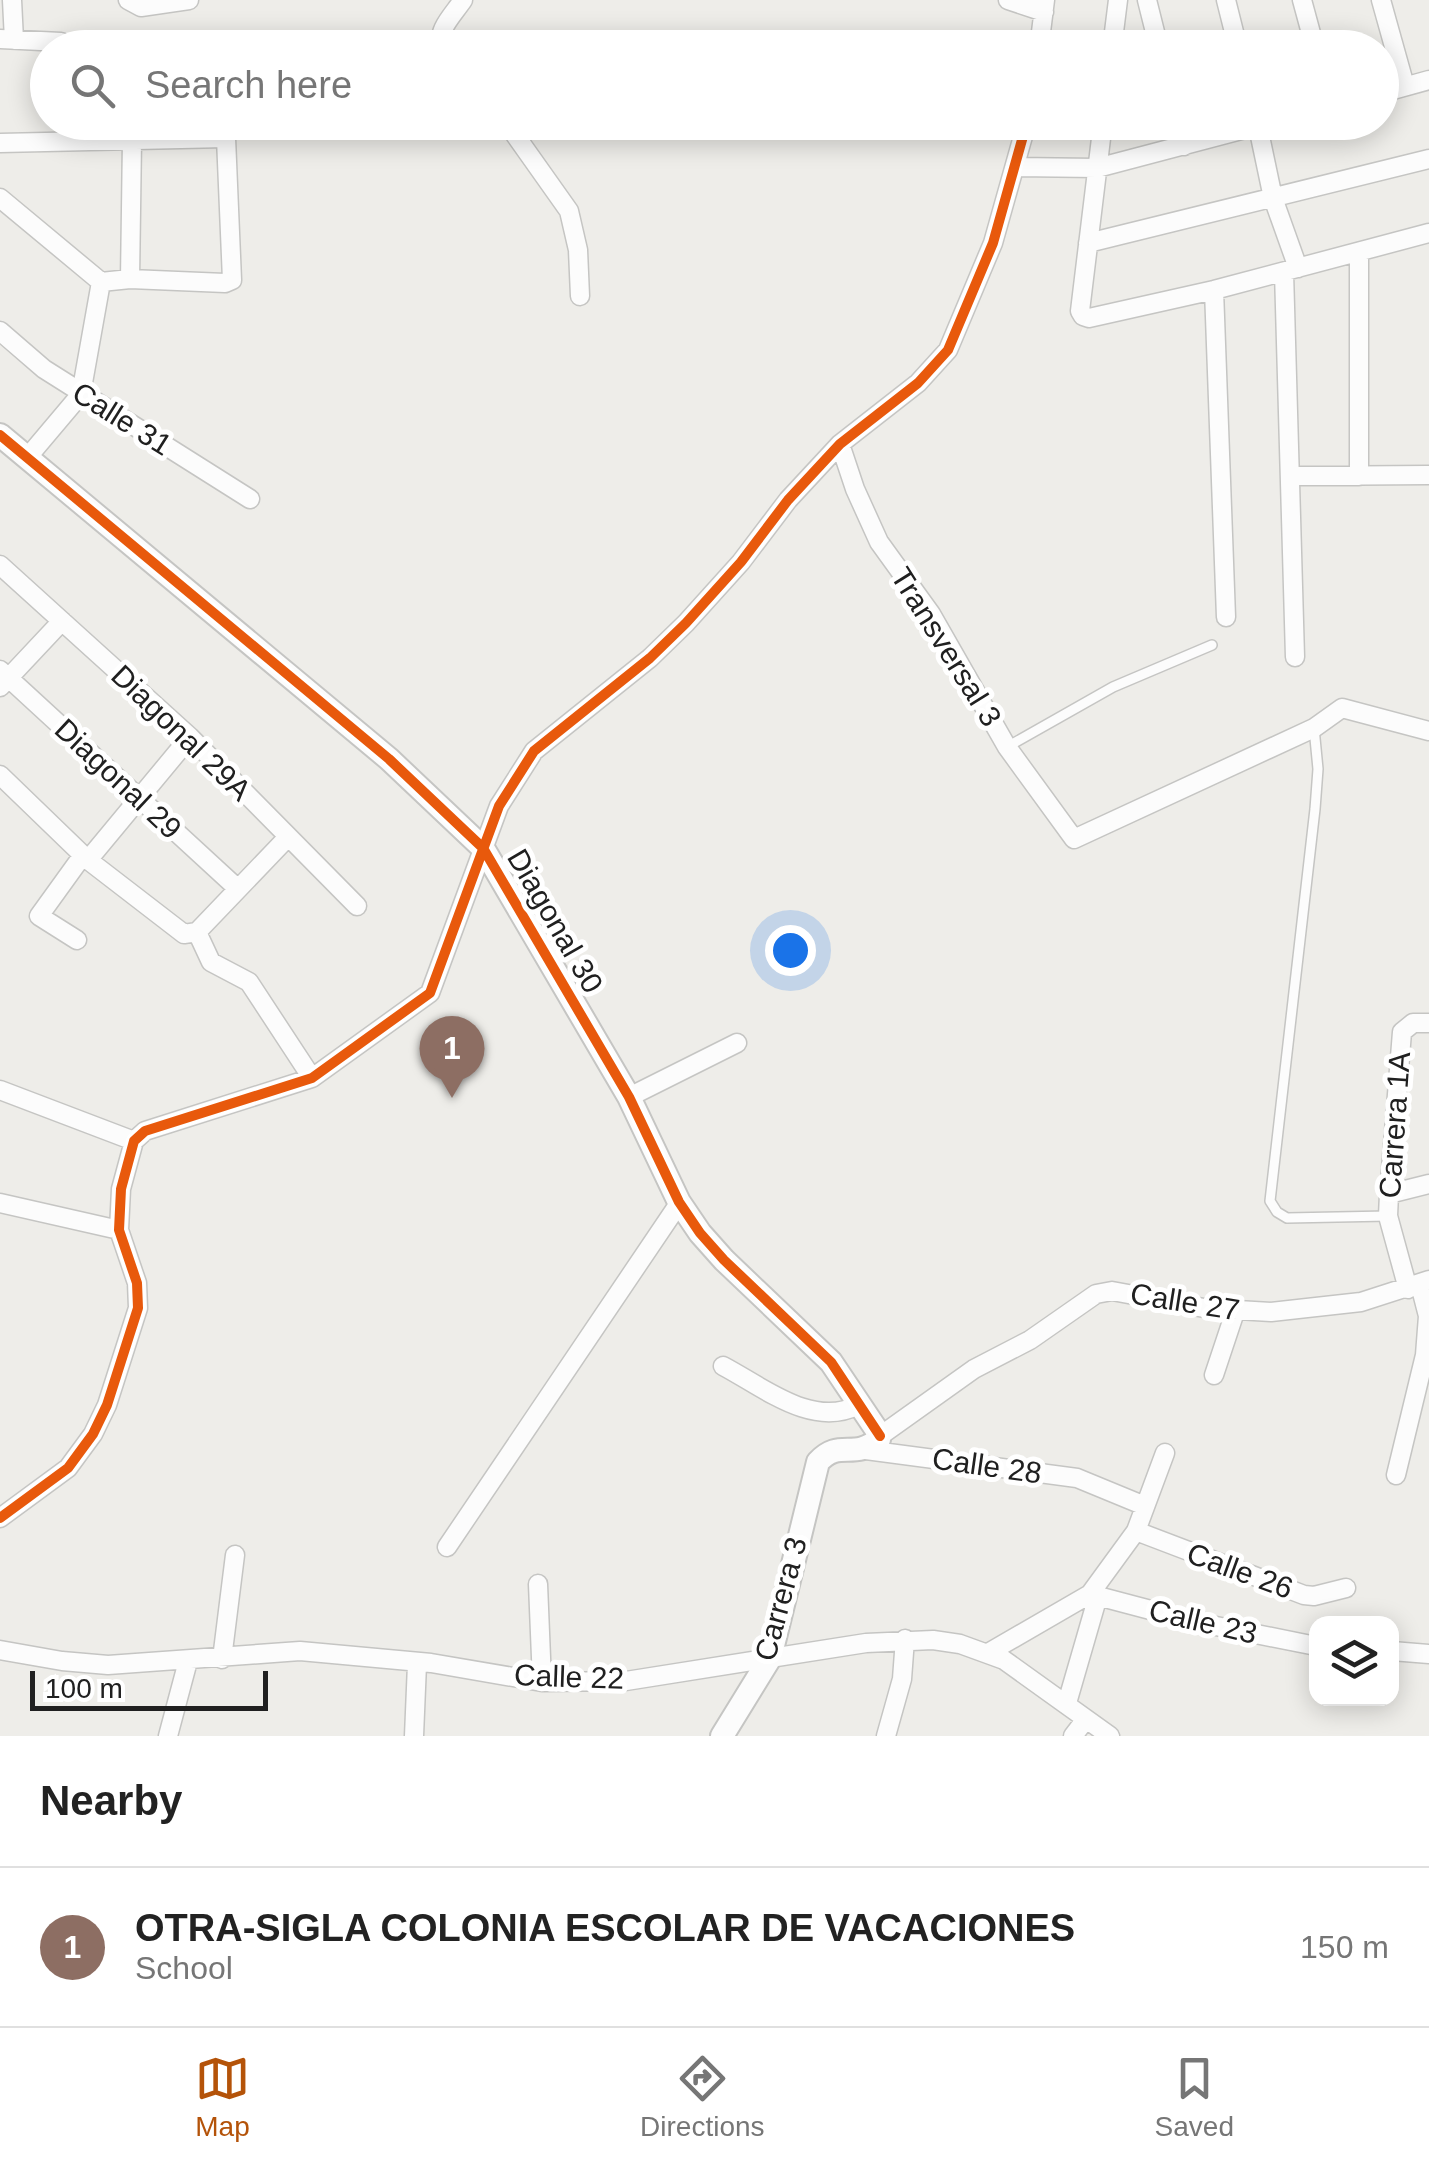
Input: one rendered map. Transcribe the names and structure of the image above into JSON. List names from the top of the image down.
{
  "streets": {
    "street": [
      "Calle 31",
      "Transversal 3",
      "Diagonal 29A",
      "Diagonal 29",
      "Diagonal 30",
      "Carrera 1A",
      "Calle 27",
      "Calle 28",
      "Calle 26",
      "Carrera 3",
      "Calle 23",
      "Calle 22"
    ]
  },
  "crossings": [
    ["Diagonal 30", "Calle 27"],
    ["Diagonal 30", "Calle 28"],
    ["Carrera 1A", "Calle 27"],
    ["Calle 27", "Calle 28"],
    ["Calle 28", "Carrera 3"],
    ["Carrera 3", "Calle 22"]
  ],
  "scale_bar": "100 m",
  "page": {
    "search": "Search here",
    "pins": "1",
    "scale": "100 m",
    "heading": "Nearby",
    "list": [
      {
        "mark": "1",
        "name": "OTRA-SIGLA COLONIA ESCOLAR DE VACACIONES",
        "note": "School",
        "value": "150 m"
      }
    ],
    "nav": ["Map", "Directions", "Saved"]
  }
}
